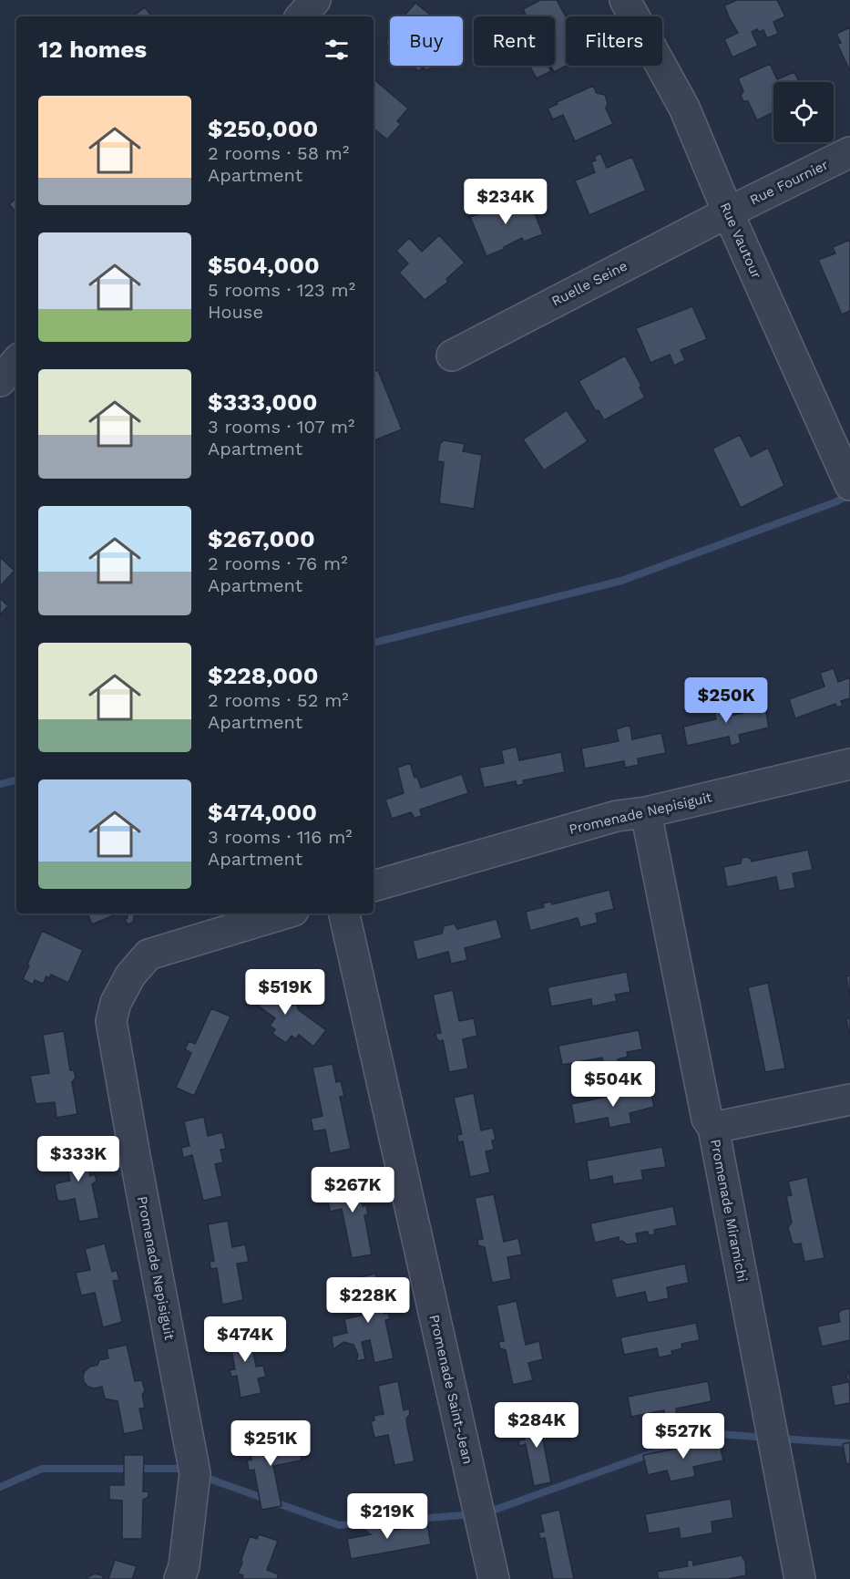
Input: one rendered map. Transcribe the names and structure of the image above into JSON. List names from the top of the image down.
{
  "streets": {
    "street": [
      "Rue Fournier",
      "Rue Vautour",
      "Ruelle Seine",
      "Promenade Nepisiguit",
      "Promenade Miramichi",
      "Promenade Saint-Jean"
    ]
  },
  "crossings": [
    ["Rue Fournier", "Rue Vautour"],
    ["Rue Fournier", "Ruelle Seine"],
    ["Rue Vautour", "Ruelle Seine"],
    ["Promenade Nepisiguit", "Promenade Miramichi"]
  ],
  "page": {
    "chip": ["Buy", "Rent", "Filters"],
    "heading": "12 homes",
    "list": [
      {
        "name": "$250,000",
        "note": "2 rooms · 58 m² · Apartment"
      },
      {
        "name": "$504,000",
        "note": "5 rooms · 123 m² · House"
      },
      {
        "name": "$333,000",
        "note": "3 rooms · 107 m² · Apartment"
      },
      {
        "name": "$267,000",
        "note": "2 rooms · 76 m² · Apartment"
      },
      {
        "name": "$228,000",
        "note": "2 rooms · 52 m² · Apartment"
      },
      {
        "name": "$474,000",
        "note": "3 rooms · 116 m² · Apartment"
      }
    ],
    "price": [
      "$234K",
      "$250K",
      "$519K",
      "$504K",
      "$333K",
      "$267K",
      "$228K",
      "$474K",
      "$284K",
      "$527K",
      "$251K",
      "$219K"
    ]
  }
}
